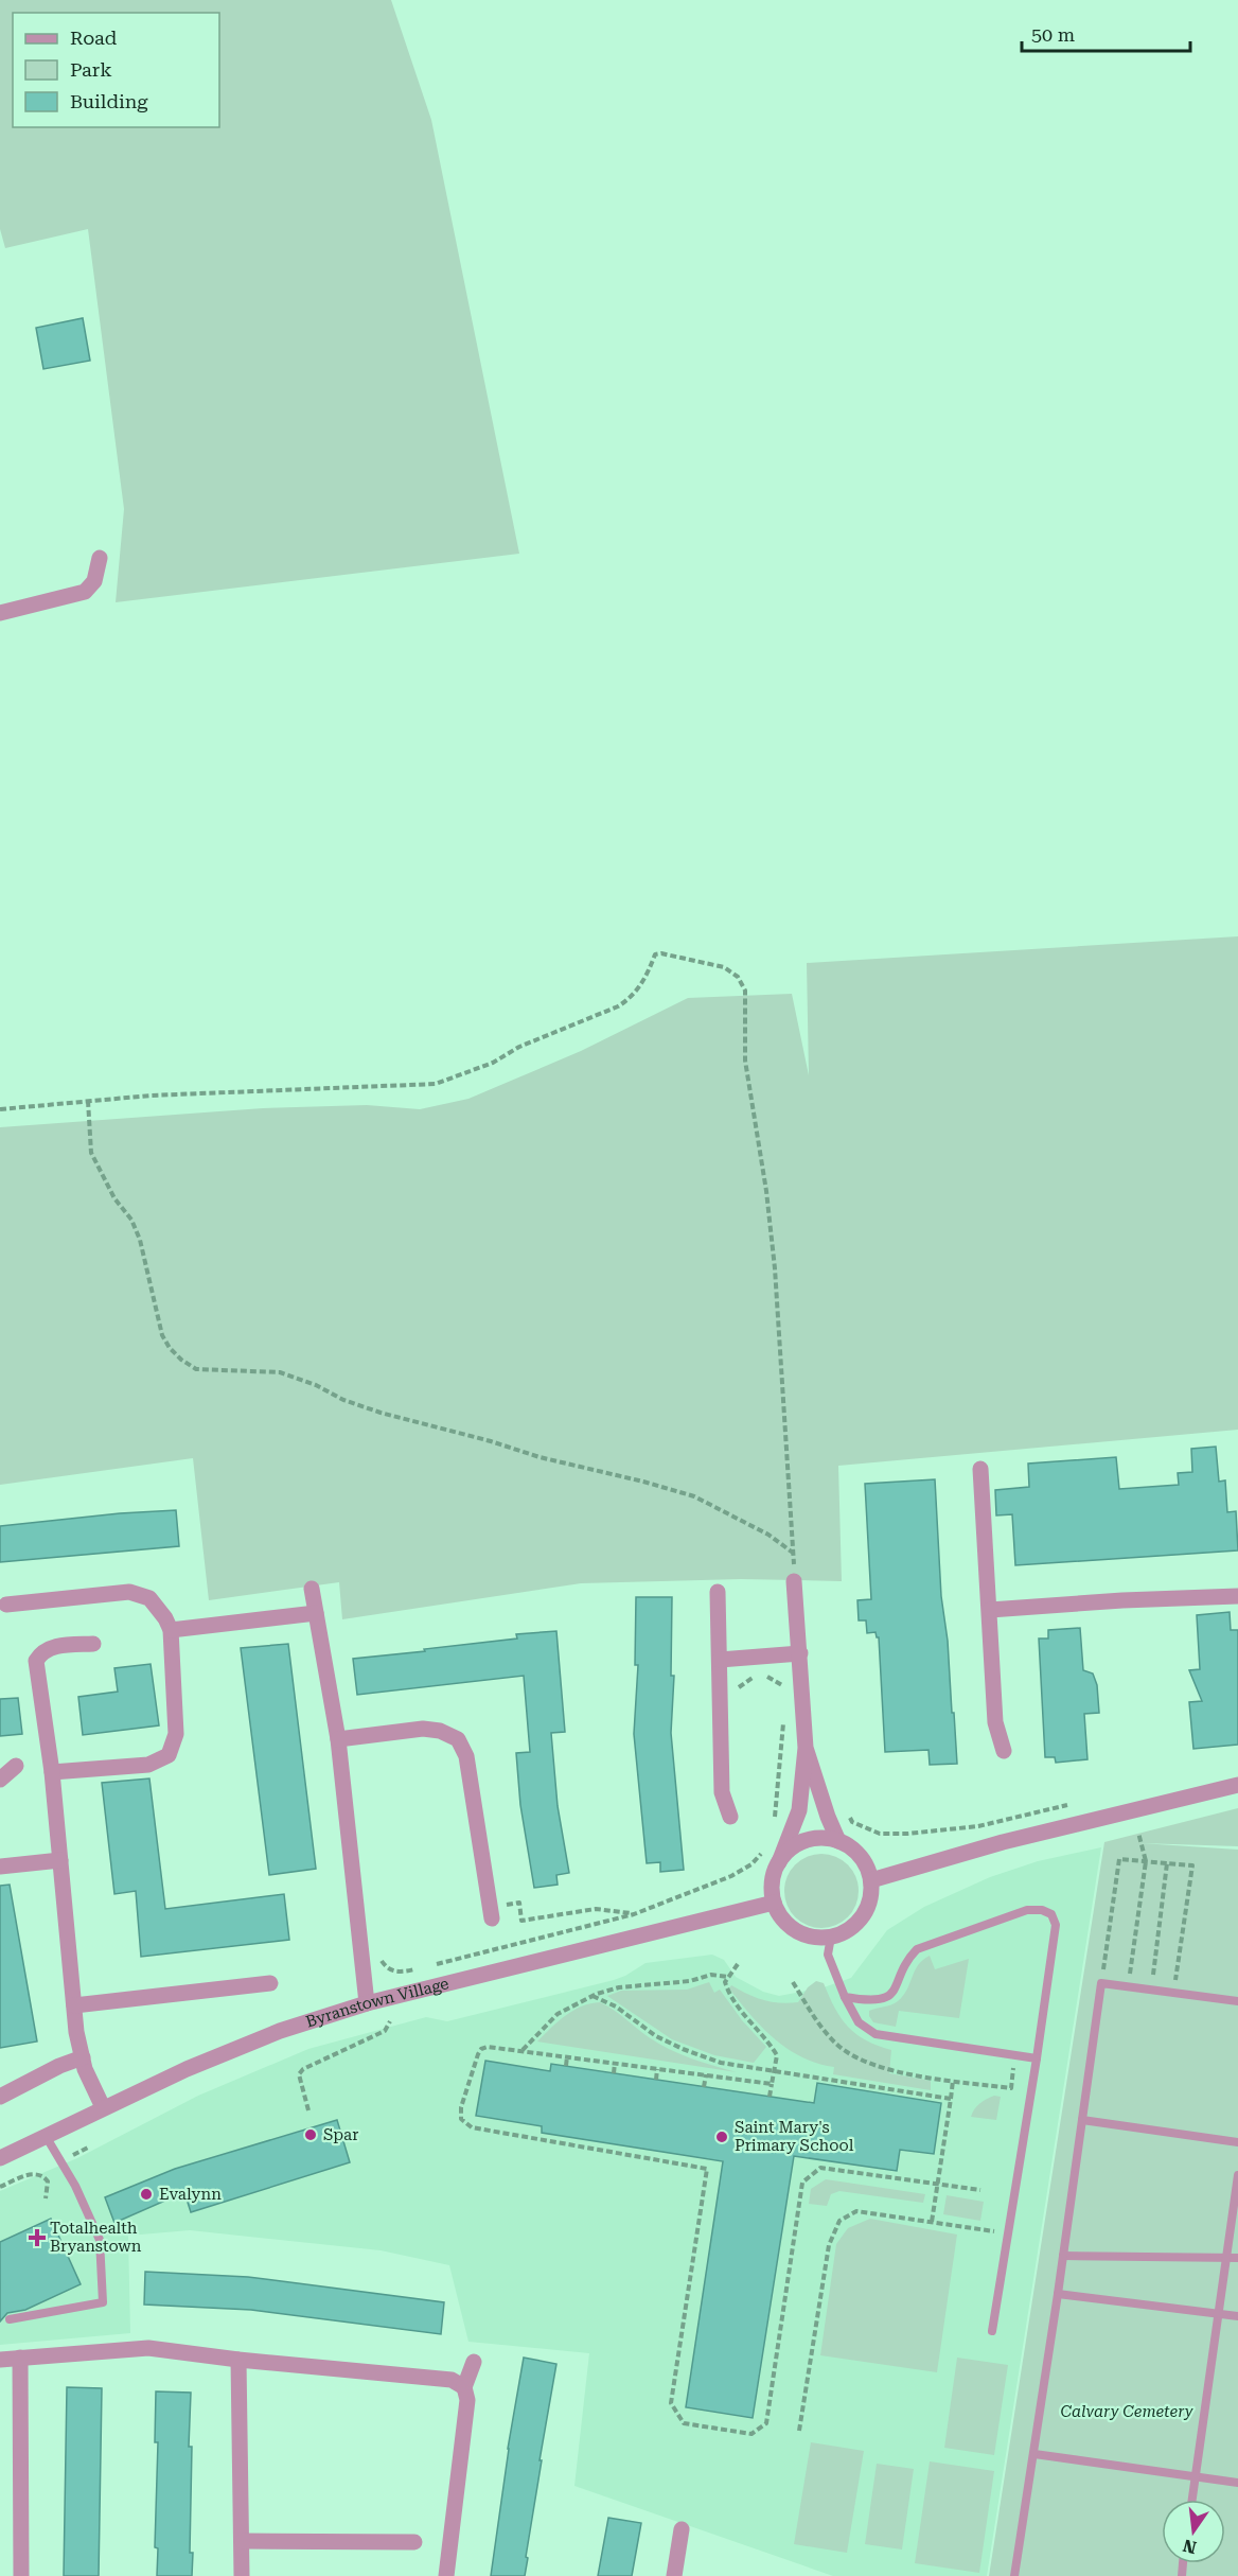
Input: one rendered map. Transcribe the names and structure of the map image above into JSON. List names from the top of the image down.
{
  "streets": {
    "street": ["Byranstown Village"]
  },
  "parks": ["Calvary Cemetery"],
  "places": {
    "other": ["Spar", "Saint Mary's Primary School", "Evalynn"],
    "health": ["Totalhealth Bryanstown"]
  },
  "legend": ["Road", "Park", "Building"],
  "scale_bar": "50 m",
  "north": "bottom"
}
